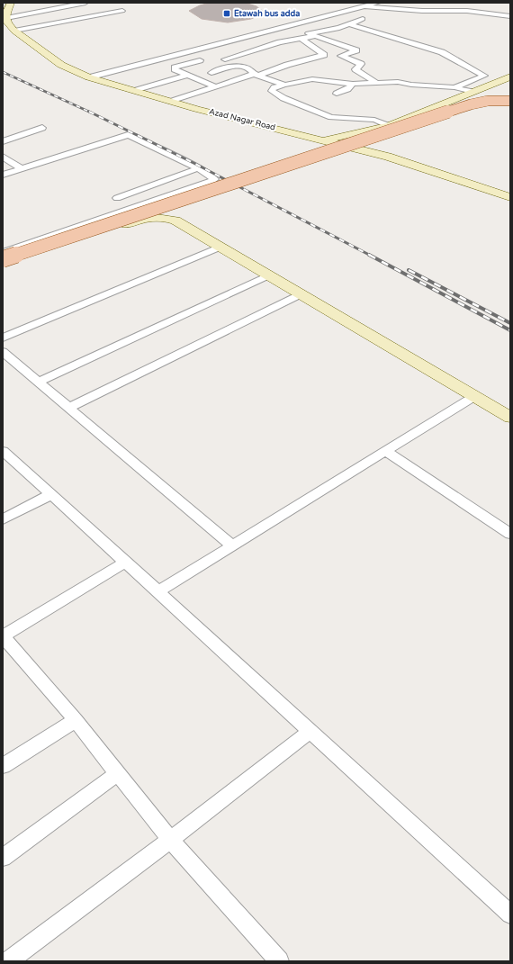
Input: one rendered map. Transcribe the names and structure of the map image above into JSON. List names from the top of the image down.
{
  "streets": {
    "street": ["Azad Nagar Road"]
  },
  "places": {
    "transit": ["Etawah bus adda"]
  }
}
